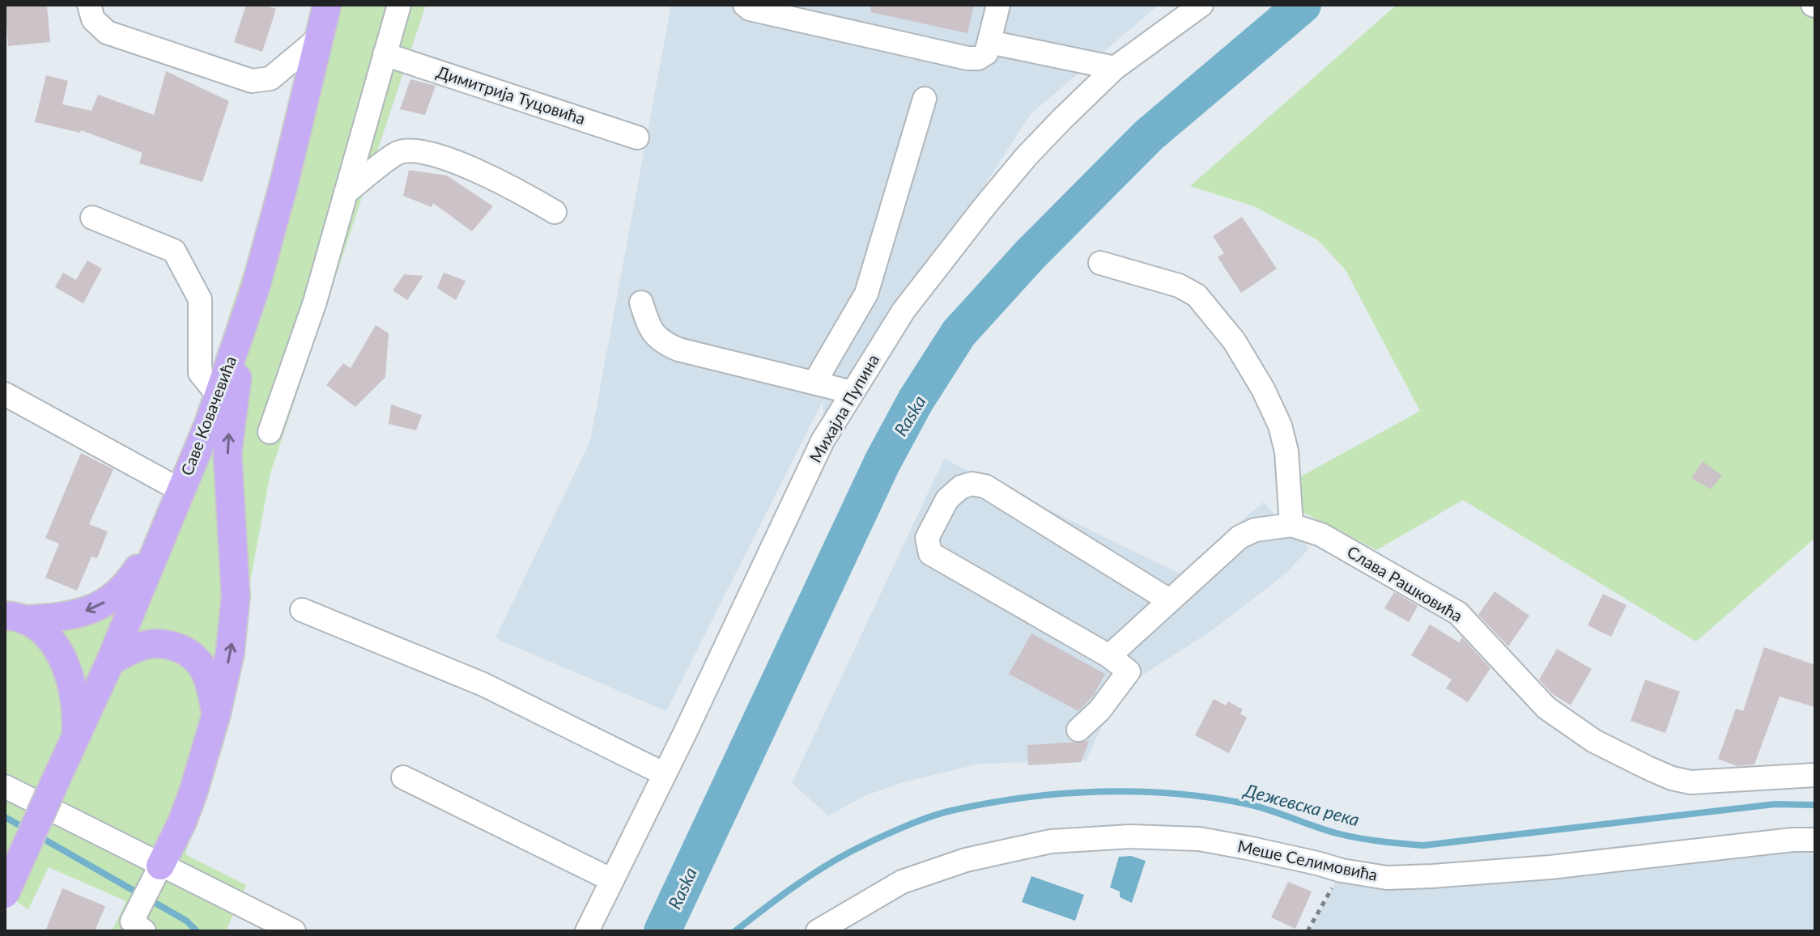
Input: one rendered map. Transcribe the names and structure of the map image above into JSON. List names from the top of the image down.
{
  "streets": {
    "main road": ["Саве Ковачевића"],
    "street": [
      "Димитрија Туцовића",
      "Михајла Пупина",
      "Слава Рашковића",
      "Меше Селимовића"
    ]
  },
  "water": ["Raska", "Дежевска река"]
}
